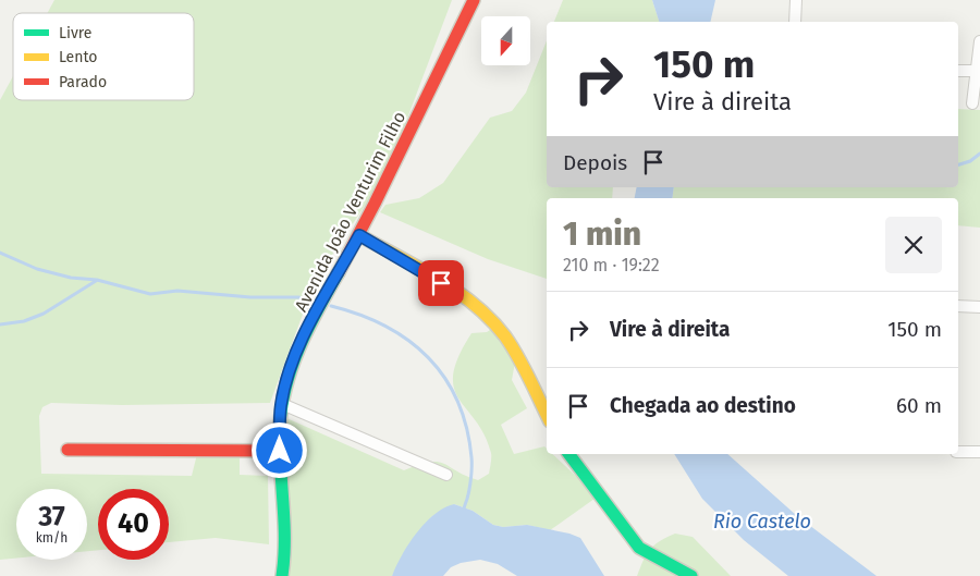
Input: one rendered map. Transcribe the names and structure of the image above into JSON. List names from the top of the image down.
{
  "streets": {
    "street": ["Avenida João Venturim Filho"]
  },
  "water": ["Rio Castelo"],
  "legend": ["Livre", "Lento", "Parado"],
  "north": "bottom",
  "page": {
    "turn": ["150 m", "Vire à direita"],
    "then": "Depois",
    "heading": ["1 min", "210 m · 19:22"],
    "list": [
      {
        "name": "Vire à direita",
        "value": "150 m"
      },
      {
        "name": "Chegada ao destino",
        "value": "60 m"
      }
    ],
    "speed": "37 km/h",
    "limit": "40"
  }
}
